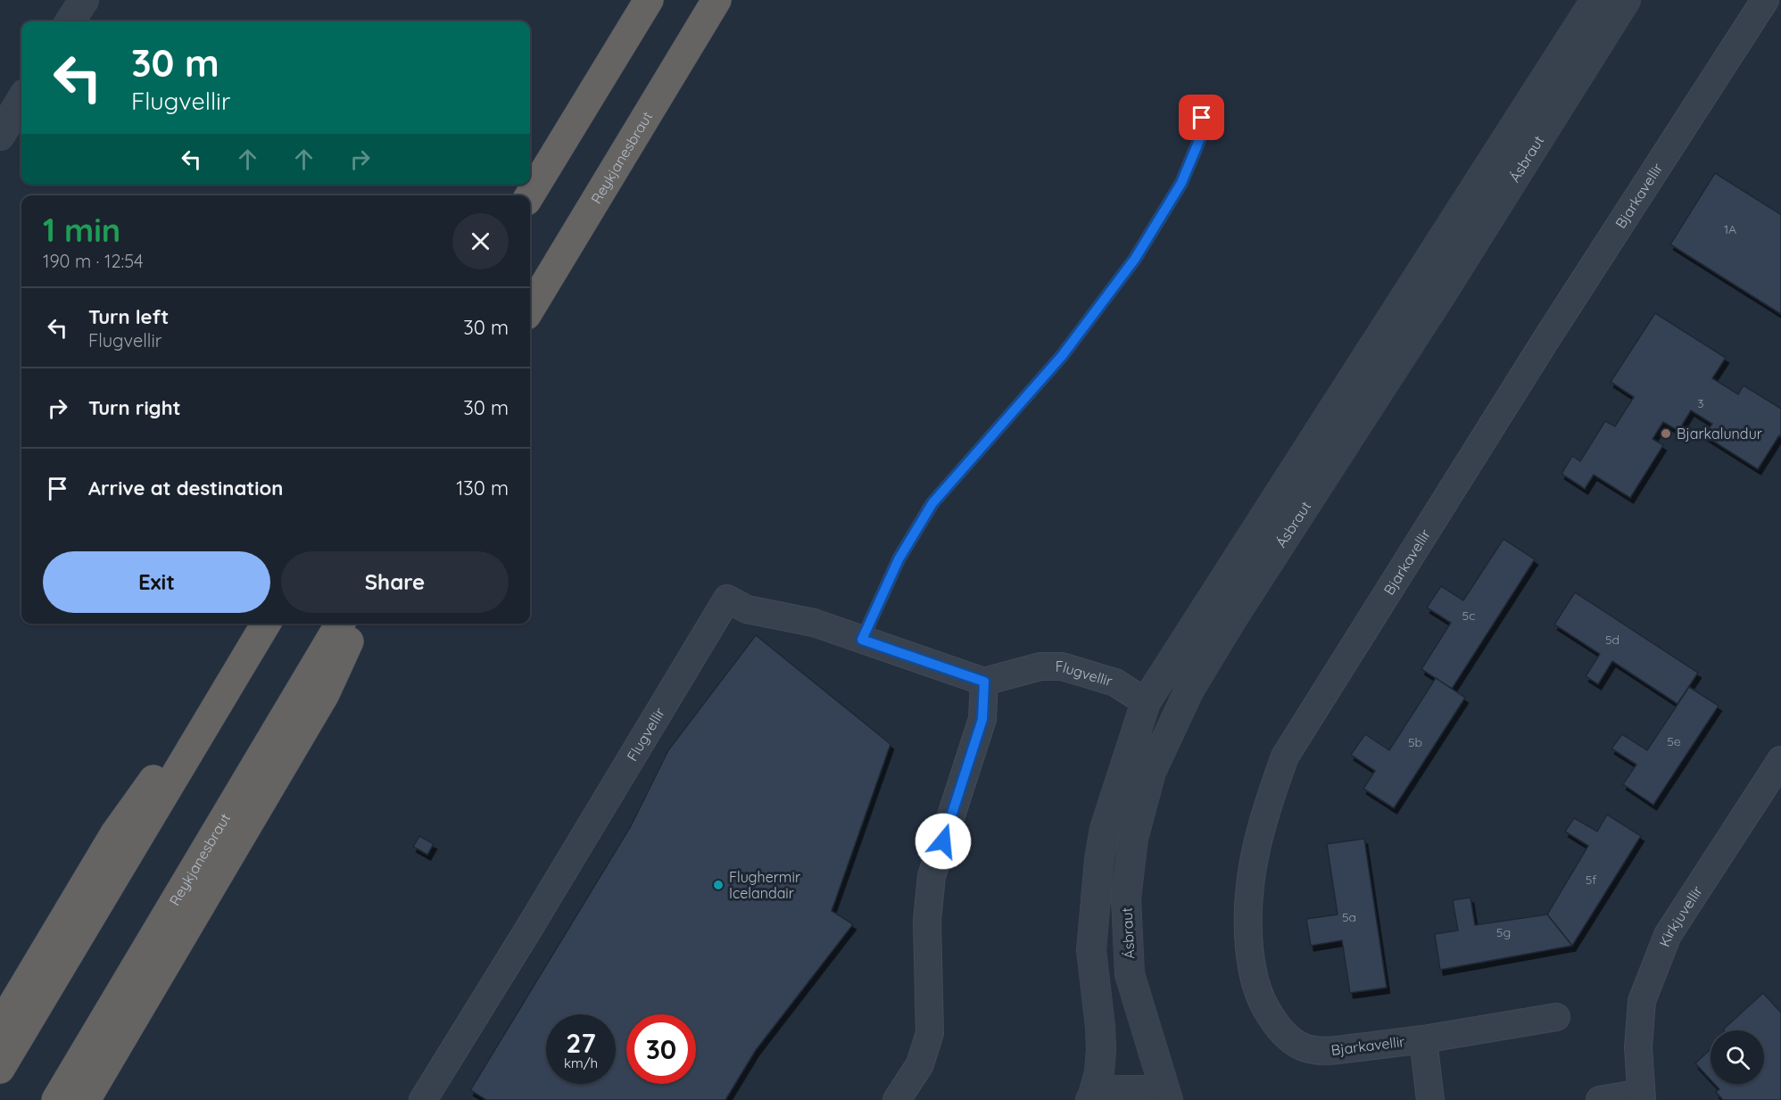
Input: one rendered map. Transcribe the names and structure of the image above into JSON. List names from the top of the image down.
{
  "streets": {
    "highway": ["Reykjanesbraut"],
    "street": [
      "Ásbraut",
      "Bjarkavellir",
      "Flugvellir",
      "Kirkjuvellir"
    ]
  },
  "crossings": [
    ["Ásbraut", "Flugvellir"]
  ],
  "places": ["Bjarkalundur", "Flughermir Icelandair"],
  "house_numbers": [
    "1A",
    "3",
    "5c",
    "5d",
    "5e",
    "5b",
    "5f",
    "5a",
    "5g"
  ],
  "page": {
    "turn": ["30 m", "Flugvellir"],
    "heading": ["1 min", "190 m · 12:54"],
    "list": [
      {
        "name": "Turn left",
        "note": "Flugvellir",
        "value": "30 m"
      },
      {
        "name": "Turn right",
        "value": "30 m"
      },
      {
        "name": "Arrive at destination",
        "value": "130 m"
      }
    ],
    "buttons": ["Exit", "Share"],
    "speed": "27 km/h",
    "limit": "30"
  }
}
